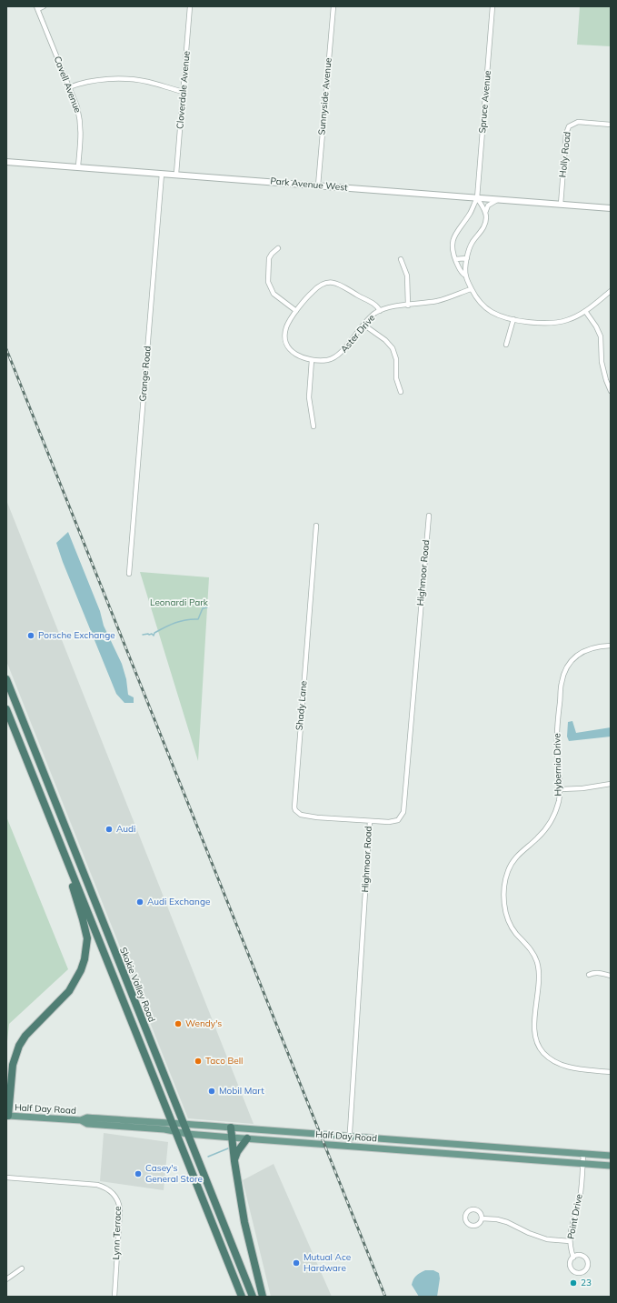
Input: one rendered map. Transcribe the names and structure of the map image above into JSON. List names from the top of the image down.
{
  "streets": {
    "highway": ["Skokie Valley Road"],
    "main road": ["Half Day Road"],
    "street": [
      "Cavell Avenue",
      "Cloverdale Avenue",
      "Sunnyside Avenue",
      "Spruce Avenue",
      "Holly Road",
      "Park Avenue West",
      "Aster Drive",
      "Grange Road",
      "Highmoor Road",
      "Shady Lane",
      "Hybernia Drive",
      "Point Drive",
      "Lynn Terrace"
    ]
  },
  "crossings": [
    ["Cavell Avenue", "Park Avenue West"],
    ["Cloverdale Avenue", "Park Avenue West"],
    ["Sunnyside Avenue", "Park Avenue West"],
    ["Spruce Avenue", "Park Avenue West"],
    ["Holly Road", "Park Avenue West"],
    ["Park Avenue West", "Grange Road"],
    ["Highmoor Road", "Shady Lane"],
    ["Highmoor Road", "Half Day Road"],
    ["Skokie Valley Road", "Half Day Road"],
    ["Half Day Road", "Point Drive"]
  ],
  "parks": ["Leonardi Park"],
  "places": [
    "Porsche Exchange",
    "Audi",
    "Audi Exchange",
    "Wendy's",
    "Taco Bell",
    "Mobil Mart",
    "Casey's General Store",
    "Mutual Ace Hardware",
    "23"
  ]
}
